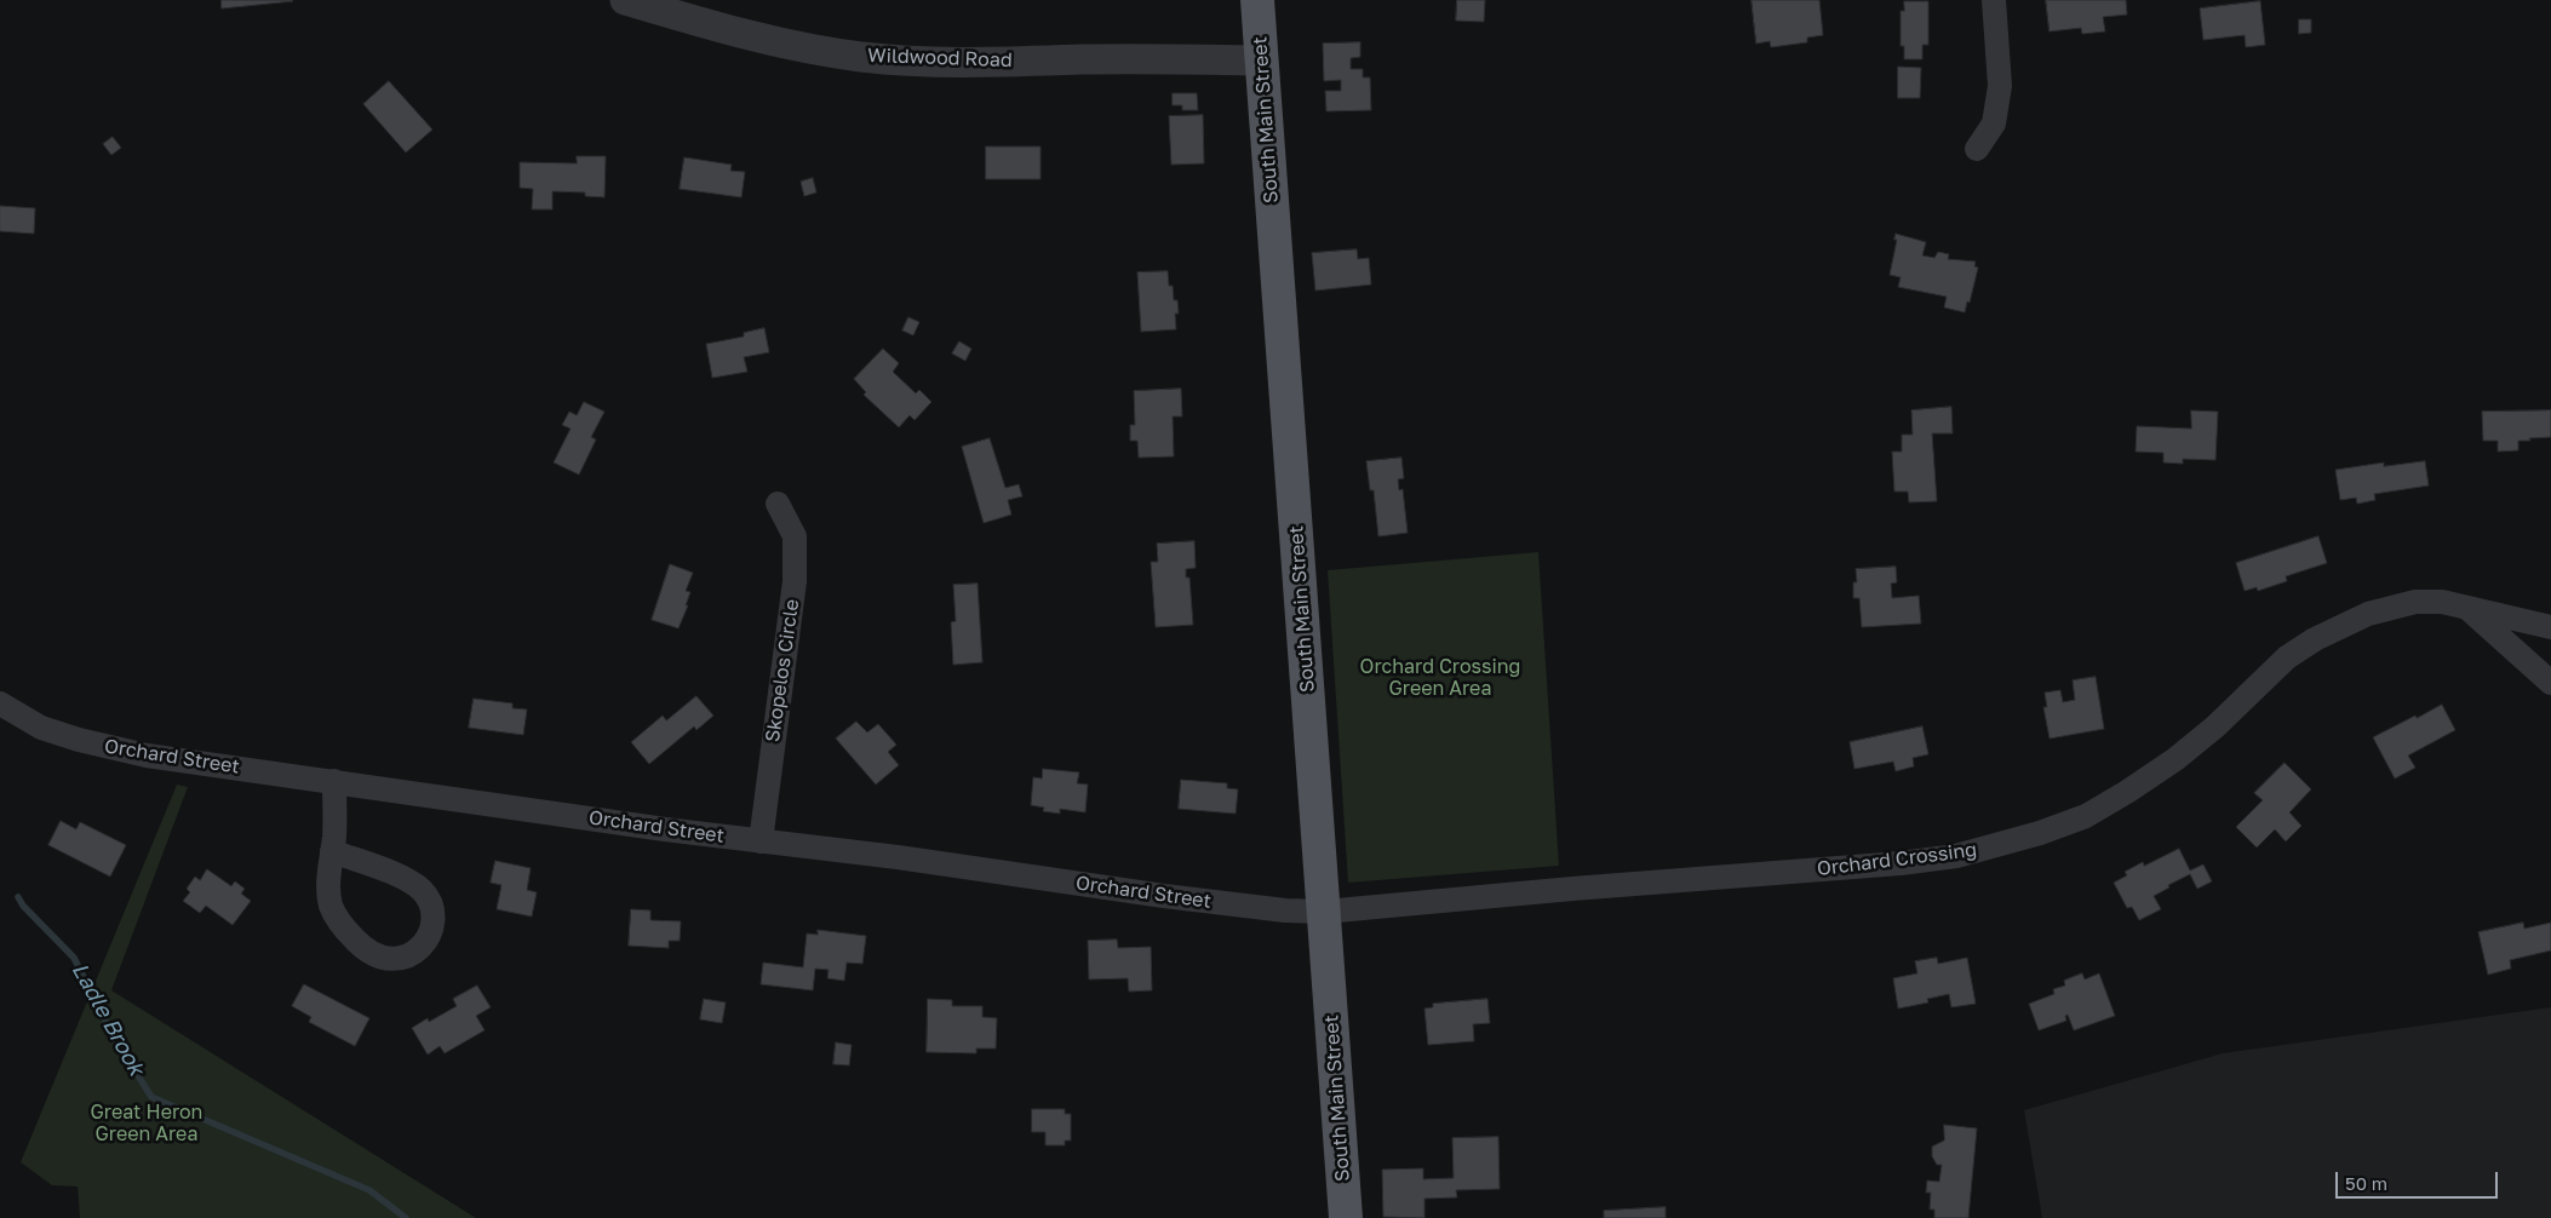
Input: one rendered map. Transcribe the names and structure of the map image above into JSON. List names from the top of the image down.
{
  "streets": {
    "main road": ["South Main Street"],
    "street": [
      "Wildwood Road",
      "Skopelos Circle",
      "Orchard Street",
      "Orchard Crossing"
    ]
  },
  "crossings": [
    ["Wildwood Road", "South Main Street"],
    ["South Main Street", "Orchard Street"],
    ["South Main Street", "Orchard Crossing"],
    ["Skopelos Circle", "Orchard Street"],
    ["Orchard Street", "Orchard Crossing"]
  ],
  "water": ["Ladle Brook"],
  "parks": ["Orchard Crossing Green Area", "Great Heron Green Area"],
  "scale_bar": "50 m"
}
